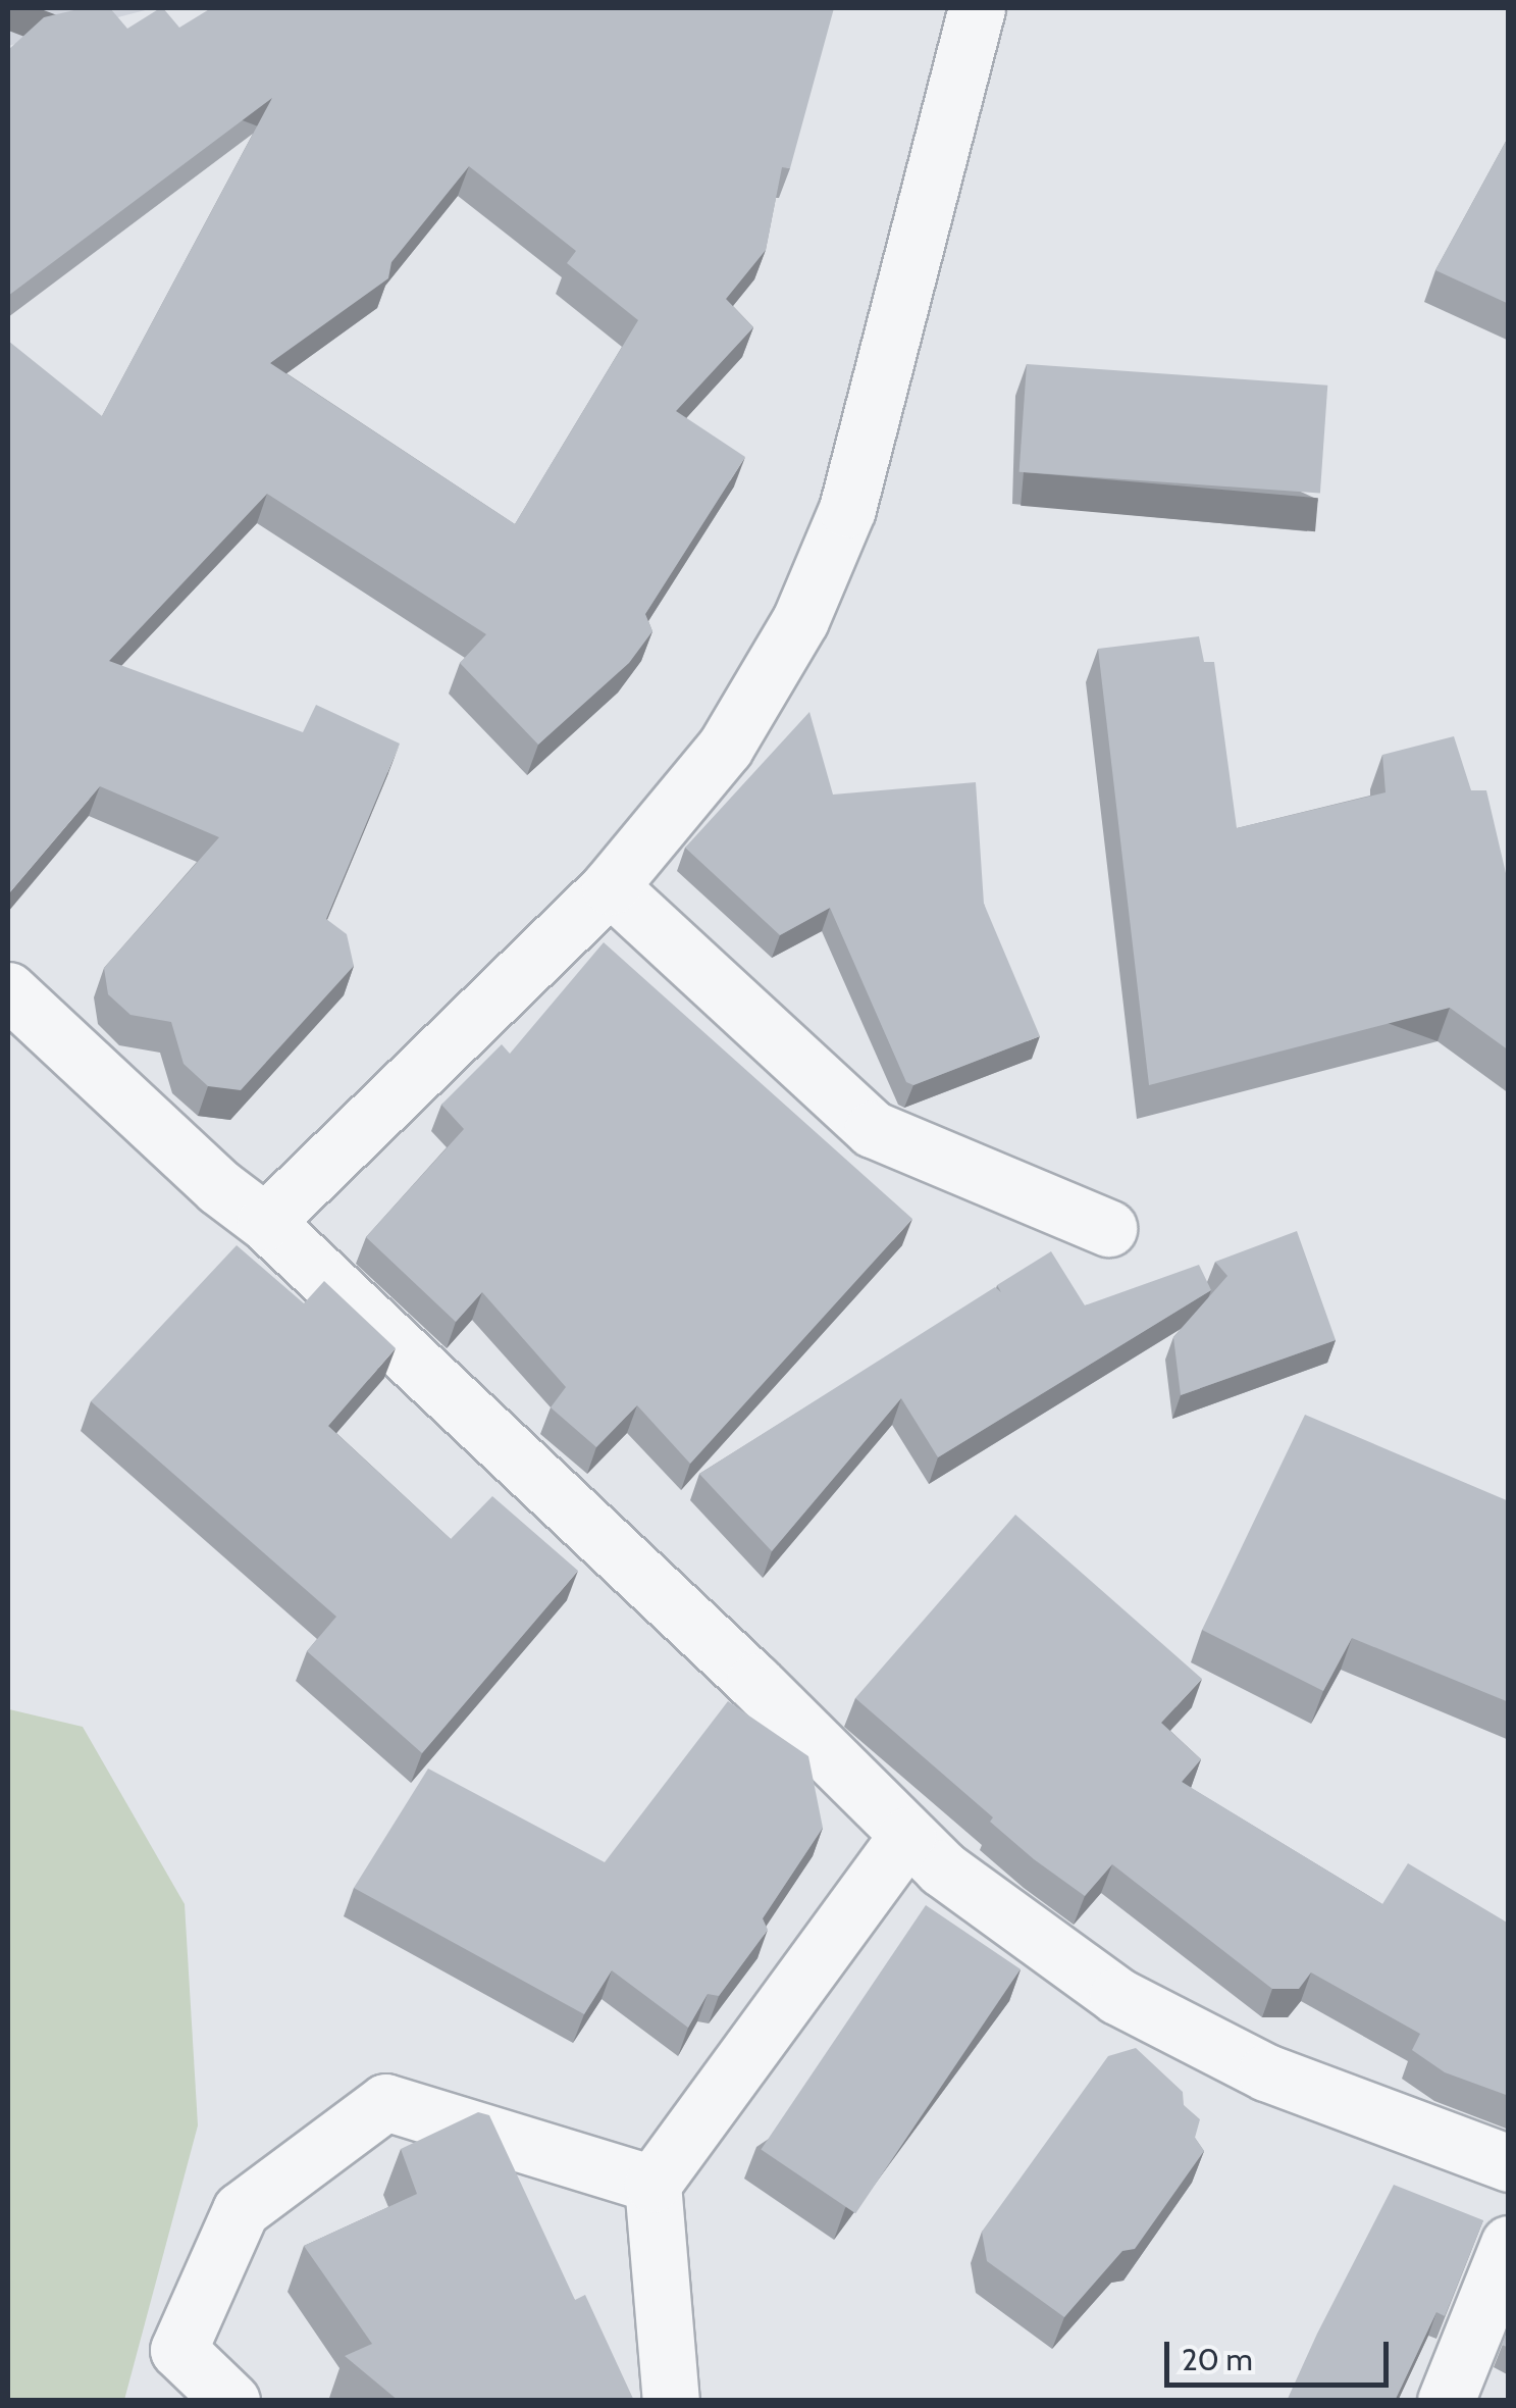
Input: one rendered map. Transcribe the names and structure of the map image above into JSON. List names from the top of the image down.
{
  "scale_bar": "20 m"
}
